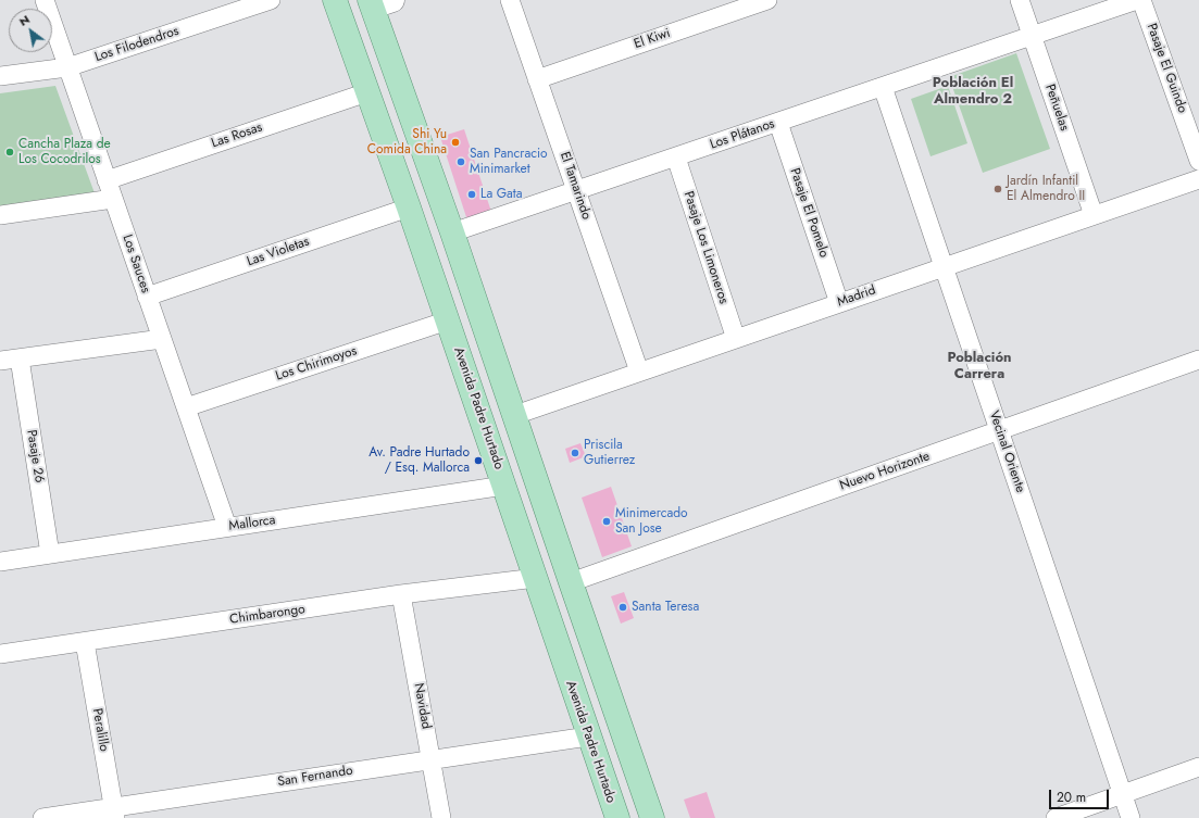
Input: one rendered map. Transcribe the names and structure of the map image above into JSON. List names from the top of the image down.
{
  "streets": {
    "main road": ["Avenida Padre Hurtado"],
    "street": [
      "El Kiwi",
      "Los Filodendros",
      "Pasaje El Guindo",
      "Peñuelas",
      "Los Plátanos",
      "Las Rosas",
      "El Tamarindo",
      "Pasaje El Pomelo",
      "Pasaje Los Limoneros",
      "Las Violetas",
      "Los Sauces",
      "Madrid",
      "Los Chirimoyos",
      "Vecinal Oriente",
      "Pasaje 26",
      "Nuevo Horizonte",
      "Mallorca",
      "Chimbarongo",
      "Navidad",
      "Peralillo",
      "San Fernando"
    ]
  },
  "crossings": [
    ["El Kiwi", "El Tamarindo"],
    ["Los Filodendros", "Los Sauces"],
    ["Peñuelas", "Los Plátanos"],
    ["Peñuelas", "Madrid"],
    ["Los Plátanos", "El Tamarindo"],
    ["Los Plátanos", "Pasaje El Pomelo"],
    ["Los Plátanos", "Pasaje Los Limoneros"],
    ["Los Plátanos", "Vecinal Oriente"],
    ["Las Rosas", "Los Sauces"],
    ["Las Rosas", "Avenida Padre Hurtado"],
    ["El Tamarindo", "Madrid"],
    ["Pasaje El Pomelo", "Madrid"],
    ["Pasaje Los Limoneros", "Madrid"],
    ["Las Violetas", "Los Sauces"],
    ["Las Violetas", "Avenida Padre Hurtado"],
    ["Los Sauces", "Los Chirimoyos"],
    ["Los Sauces", "Mallorca"],
    ["Madrid", "Vecinal Oriente"],
    ["Los Chirimoyos", "Avenida Padre Hurtado"],
    ["Avenida Padre Hurtado", "Mallorca"],
    ["Avenida Padre Hurtado", "Chimbarongo"],
    ["Avenida Padre Hurtado", "San Fernando"],
    ["Vecinal Oriente", "Nuevo Horizonte"],
    ["Pasaje 26", "Mallorca"],
    ["Chimbarongo", "Navidad"],
    ["Chimbarongo", "Peralillo"],
    ["Navidad", "San Fernando"],
    ["Peralillo", "San Fernando"]
  ],
  "districts": ["Población El Almendro 2", "Población Carrera"],
  "places": [
    "Shi Yu Comida China",
    "Cancha Plaza de Los Cocodrilos",
    "San Pancracio Minimarket",
    "Jardín Infantil El Almendro II",
    "La Gata",
    "Priscila Gutierrez",
    "Av. Padre Hurtado / Esq. Mallorca",
    "Minimercado San Jose",
    "Santa Teresa"
  ],
  "scale_bar": "20 m",
  "north": "top left"
}
